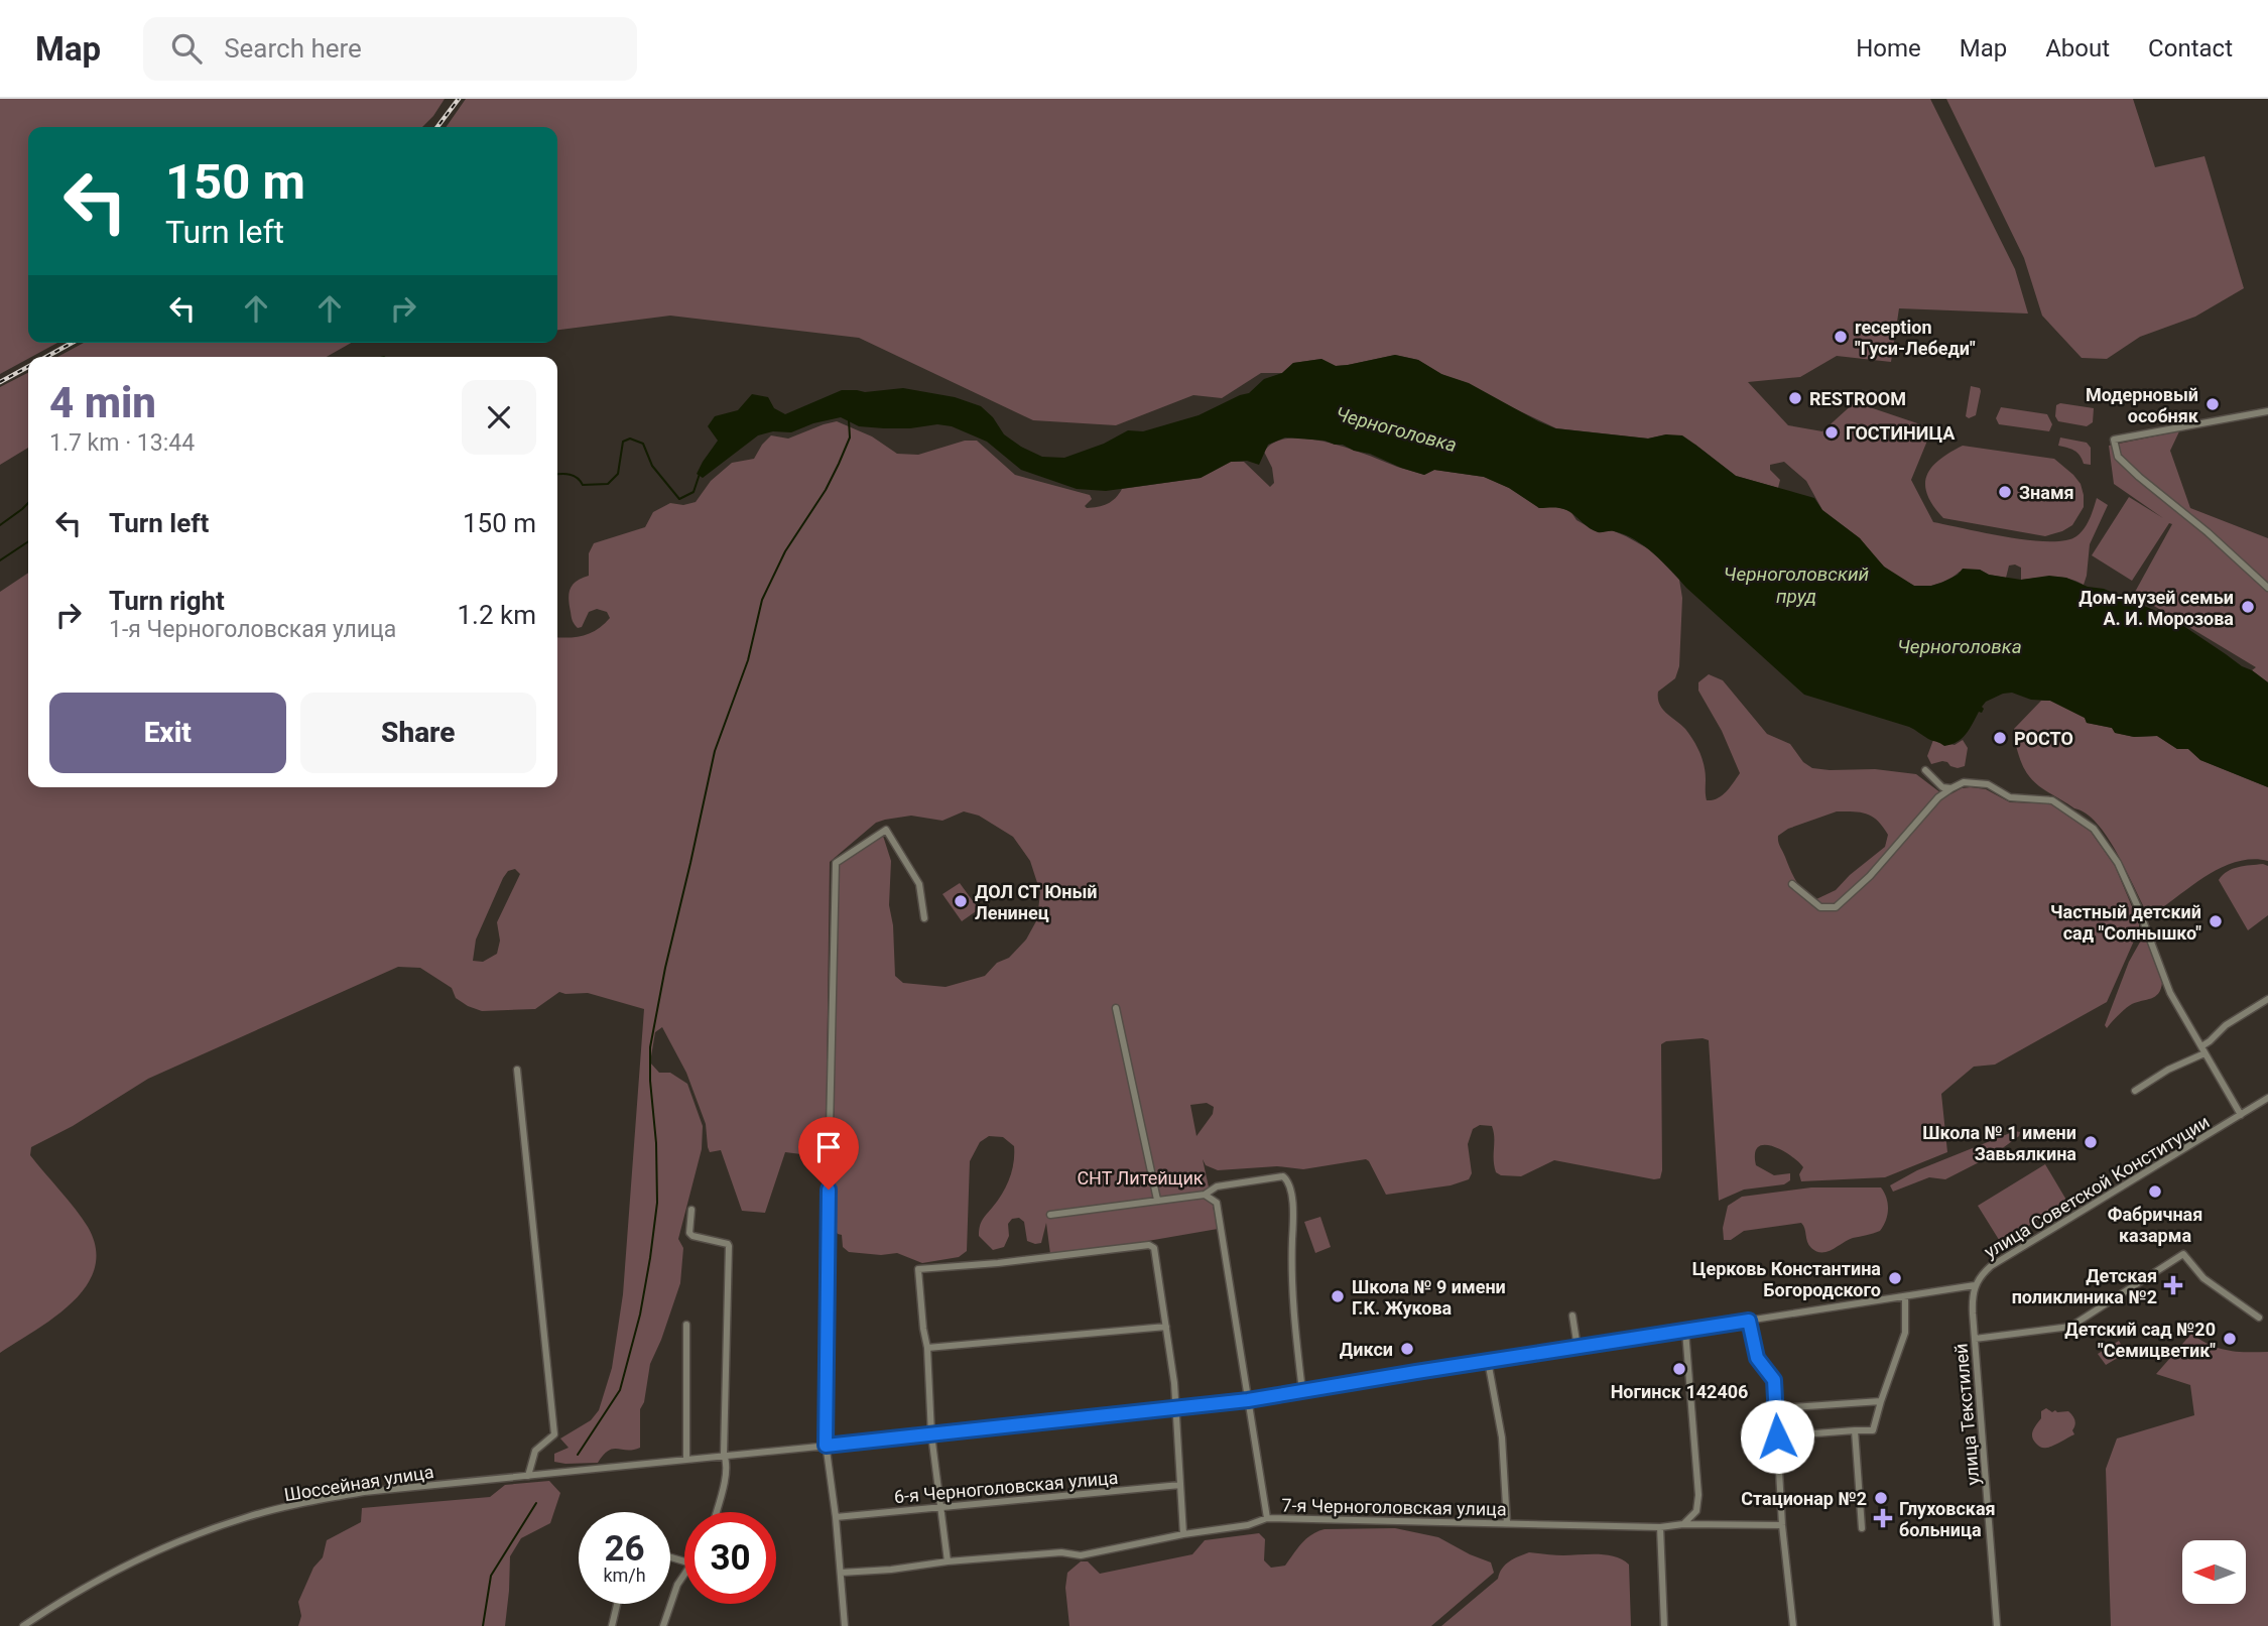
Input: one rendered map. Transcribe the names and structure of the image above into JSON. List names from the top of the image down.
{
  "streets": {
    "street": [
      "улица Советской Конституции",
      "улица Текстилей",
      "Шоссейная улица",
      "6-я Черноголовская улица",
      "7-я Черноголовская улица"
    ]
  },
  "crossings": [
    ["улица Советской Конституции", "улица Текстилей"]
  ],
  "water": ["Черноголовка", "Черноголовский пруд"],
  "parks": ["СНТ Литейщик"],
  "places": {
    "other": [
      "reception \"Гуси-Лебеди\"",
      "RESTROOM",
      "Модерновый особняк",
      "ГОСТИНИЦА",
      "Знамя",
      "Дом-музей семьи А. И. Морозова",
      "РОСТО",
      "ДОЛ СТ Юный Ленинец",
      "Частный детский сад \"Солнышко\"",
      "Школа № 1 имени Завьялкина",
      "Фабричная казарма",
      "Церковь Константина Богородского",
      "Школа № 9 имени Г.К. Жукова",
      "Детский сад №20 \"Семицветик\"",
      "Дикси",
      "Ногинск 142406",
      "Стационар №2"
    ],
    "health": ["Детская поликлиника №2", "Глуховская больница"]
  },
  "north": "left",
  "page": {
    "header": "Map",
    "search": "Search here",
    "nav": [
      "Home",
      "Map",
      "About",
      "Contact"
    ],
    "turn": ["150 m", "Turn left"],
    "heading": ["4 min", "1.7 km · 13:44"],
    "list": [
      {
        "name": "Turn left",
        "value": "150 m"
      },
      {
        "name": "Turn right",
        "note": "1-я Черноголовская улица",
        "value": "1.2 km"
      }
    ],
    "buttons": ["Exit", "Share"],
    "speed": "26 km/h",
    "limit": "30"
  }
}
